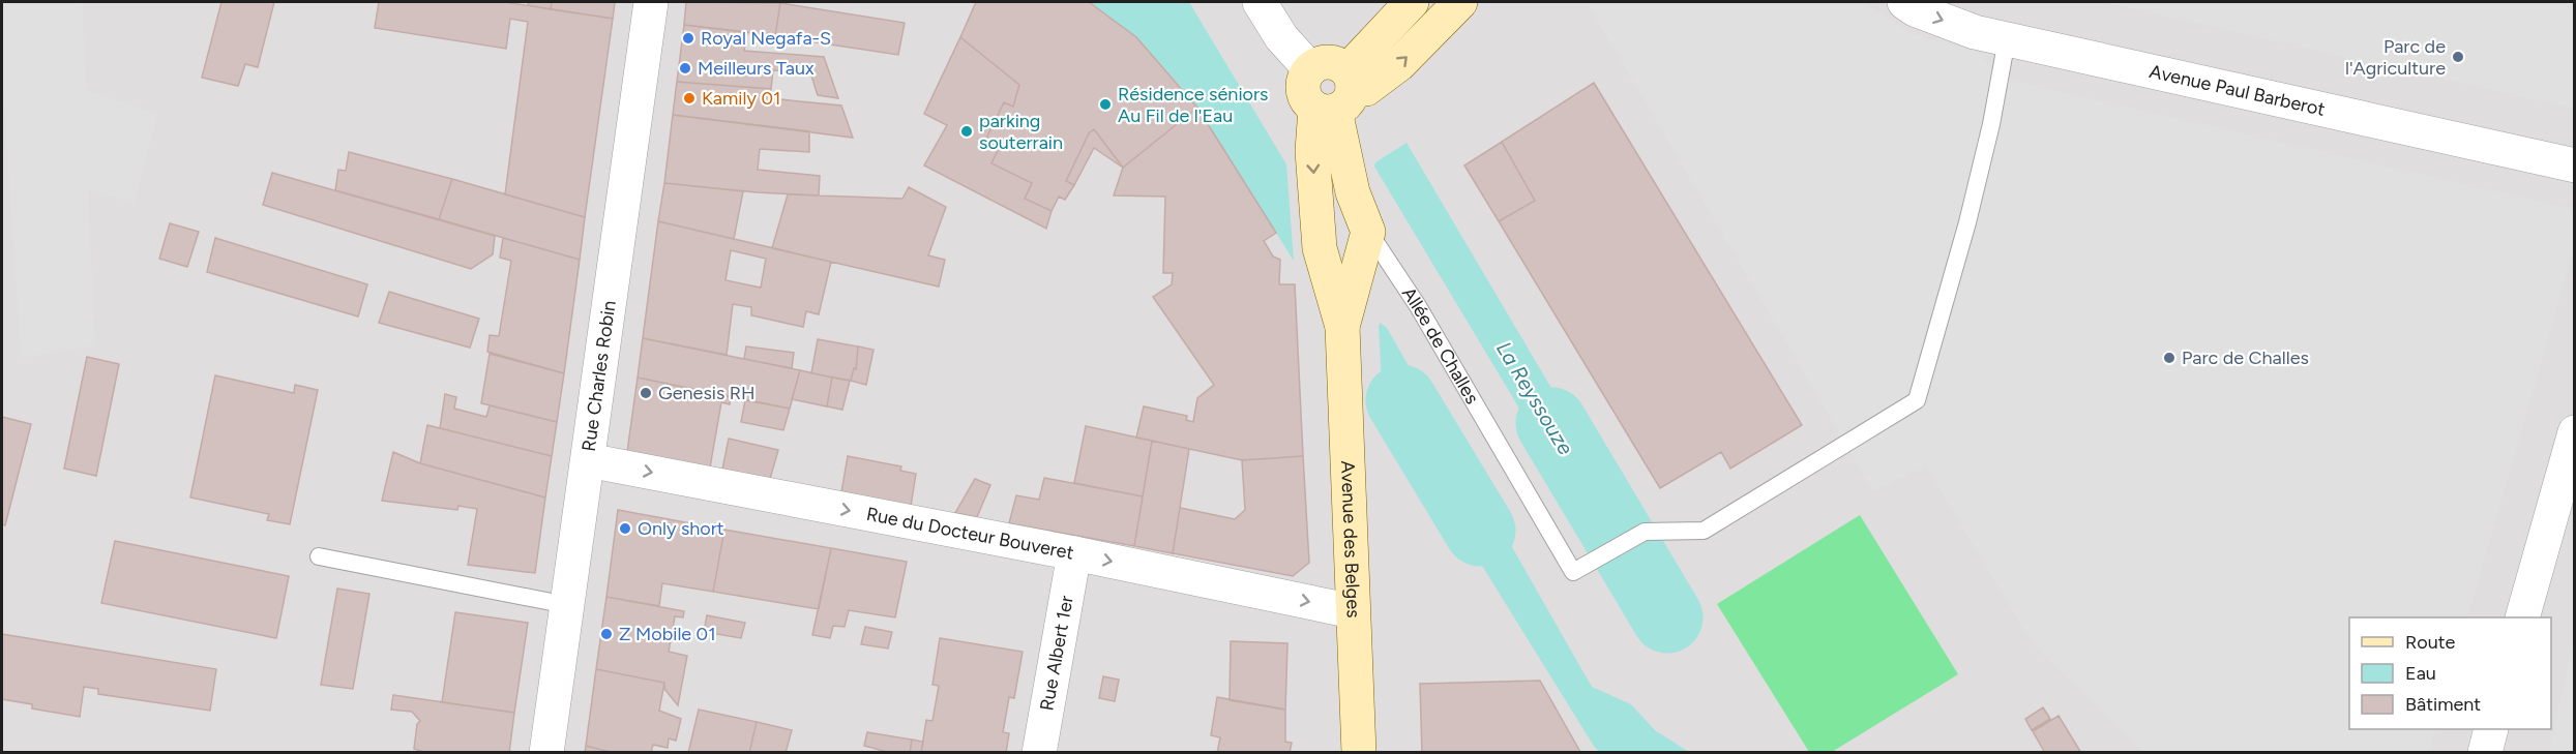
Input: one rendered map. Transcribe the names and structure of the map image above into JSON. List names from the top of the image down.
{
  "streets": {
    "main road": ["Allée de Challes", "Avenue des Belges"],
    "street": [
      "Avenue Paul Barberot",
      "Rue Charles Robin",
      "Rue du Docteur Bouveret",
      "Rue Albert 1er"
    ]
  },
  "crossings": [
    ["Avenue Paul Barberot", "Allée de Challes"],
    ["Allée de Challes", "Avenue des Belges"],
    ["Rue Charles Robin", "Rue du Docteur Bouveret"],
    ["Rue du Docteur Bouveret", "Avenue des Belges"],
    ["Rue du Docteur Bouveret", "Rue Albert 1er"]
  ],
  "one_way": ["Rue du Docteur Bouveret"],
  "water": ["La Reyssouze"],
  "places": [
    "Royal Negafa-S",
    "Parc de l'Agriculture",
    "Meilleurs Taux",
    "Kamily 01",
    "Résidence séniors Au Fil de l'Eau",
    "parking souterrain",
    "Parc de Challes",
    "Genesis RH",
    "Only short",
    "Z Mobile 01"
  ],
  "legend": ["Route", "Eau", "Bâtiment"]
}
